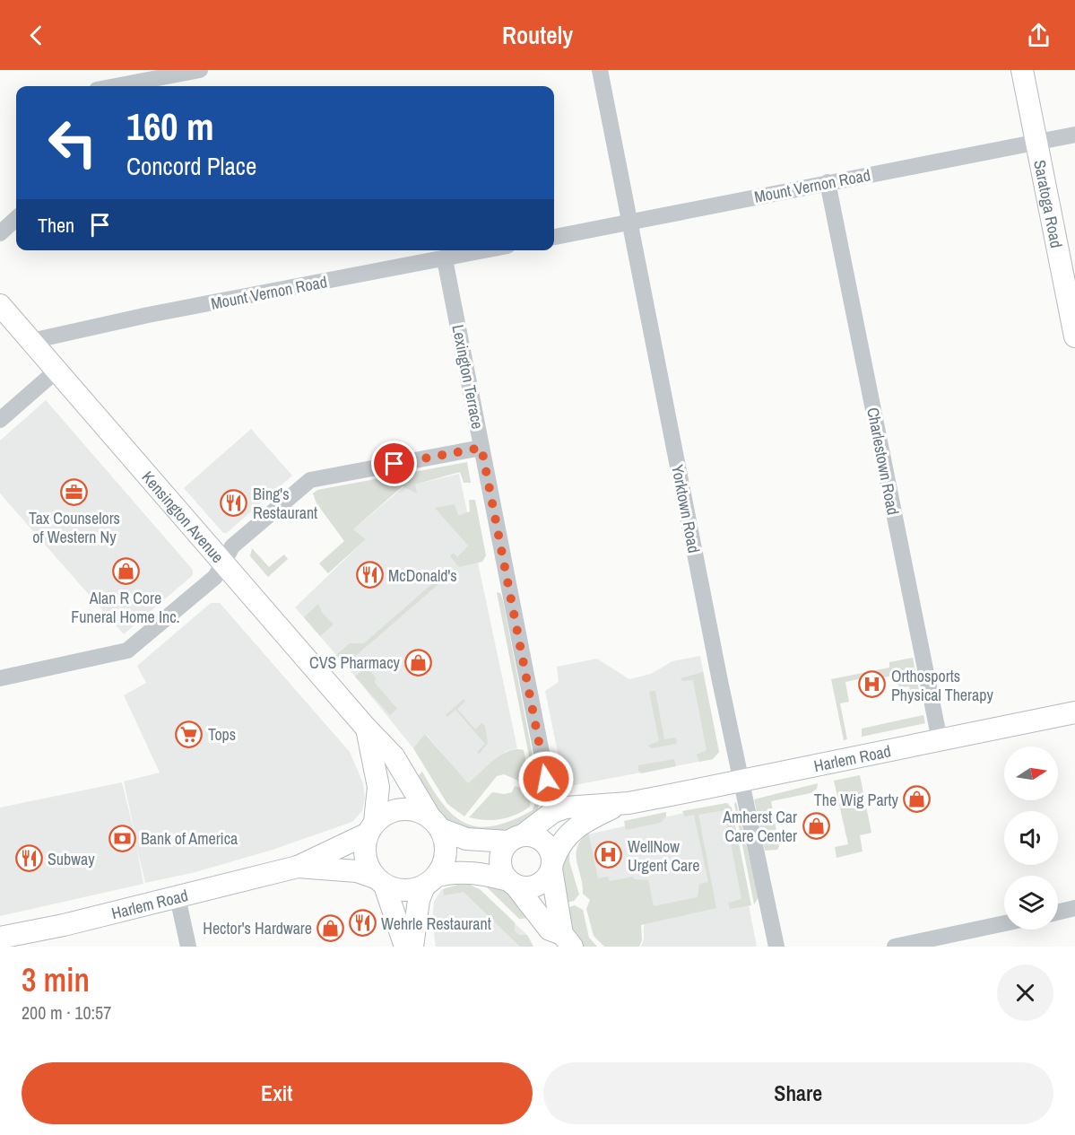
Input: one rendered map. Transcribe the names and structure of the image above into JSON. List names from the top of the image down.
{
  "streets": {
    "main road": ["Saratoga Road", "Kensington Avenue", "Harlem Road"],
    "street": [
      "Mount Vernon Road",
      "Lexington Terrace",
      "Charlestown Road",
      "Yorktown Road"
    ]
  },
  "crossings": [
    ["Mount Vernon Road", "Saratoga Road"],
    ["Mount Vernon Road", "Lexington Terrace"],
    ["Mount Vernon Road", "Charlestown Road"],
    ["Mount Vernon Road", "Yorktown Road"],
    ["Mount Vernon Road", "Kensington Avenue"],
    ["Lexington Terrace", "Harlem Road"],
    ["Charlestown Road", "Harlem Road"],
    ["Yorktown Road", "Harlem Road"],
    ["Kensington Avenue", "Harlem Road"]
  ],
  "places": {
    "office": ["Tax Counselors of Western Ny"],
    "restaurant": [
      "Bing's Restaurant",
      "McDonald's",
      "Subway",
      "Wehrle Restaurant"
    ],
    "shop": [
      "Alan R Core Funeral Home Inc.",
      "CVS Pharmacy",
      "The Wig Party",
      "Amherst Car Care Center",
      "Hector's Hardware"
    ],
    "hospital": ["Orthosports Physical Therapy", "WellNow Urgent Care"],
    "supermarket": ["Tops"],
    "bank": ["Bank of America"]
  },
  "north": "right",
  "page": {
    "header": "Routely",
    "turn": ["160 m", "Concord Place"],
    "then": "Then",
    "heading": ["3 min", "200 m · 10:57"],
    "buttons": ["Exit", "Share"]
  }
}
